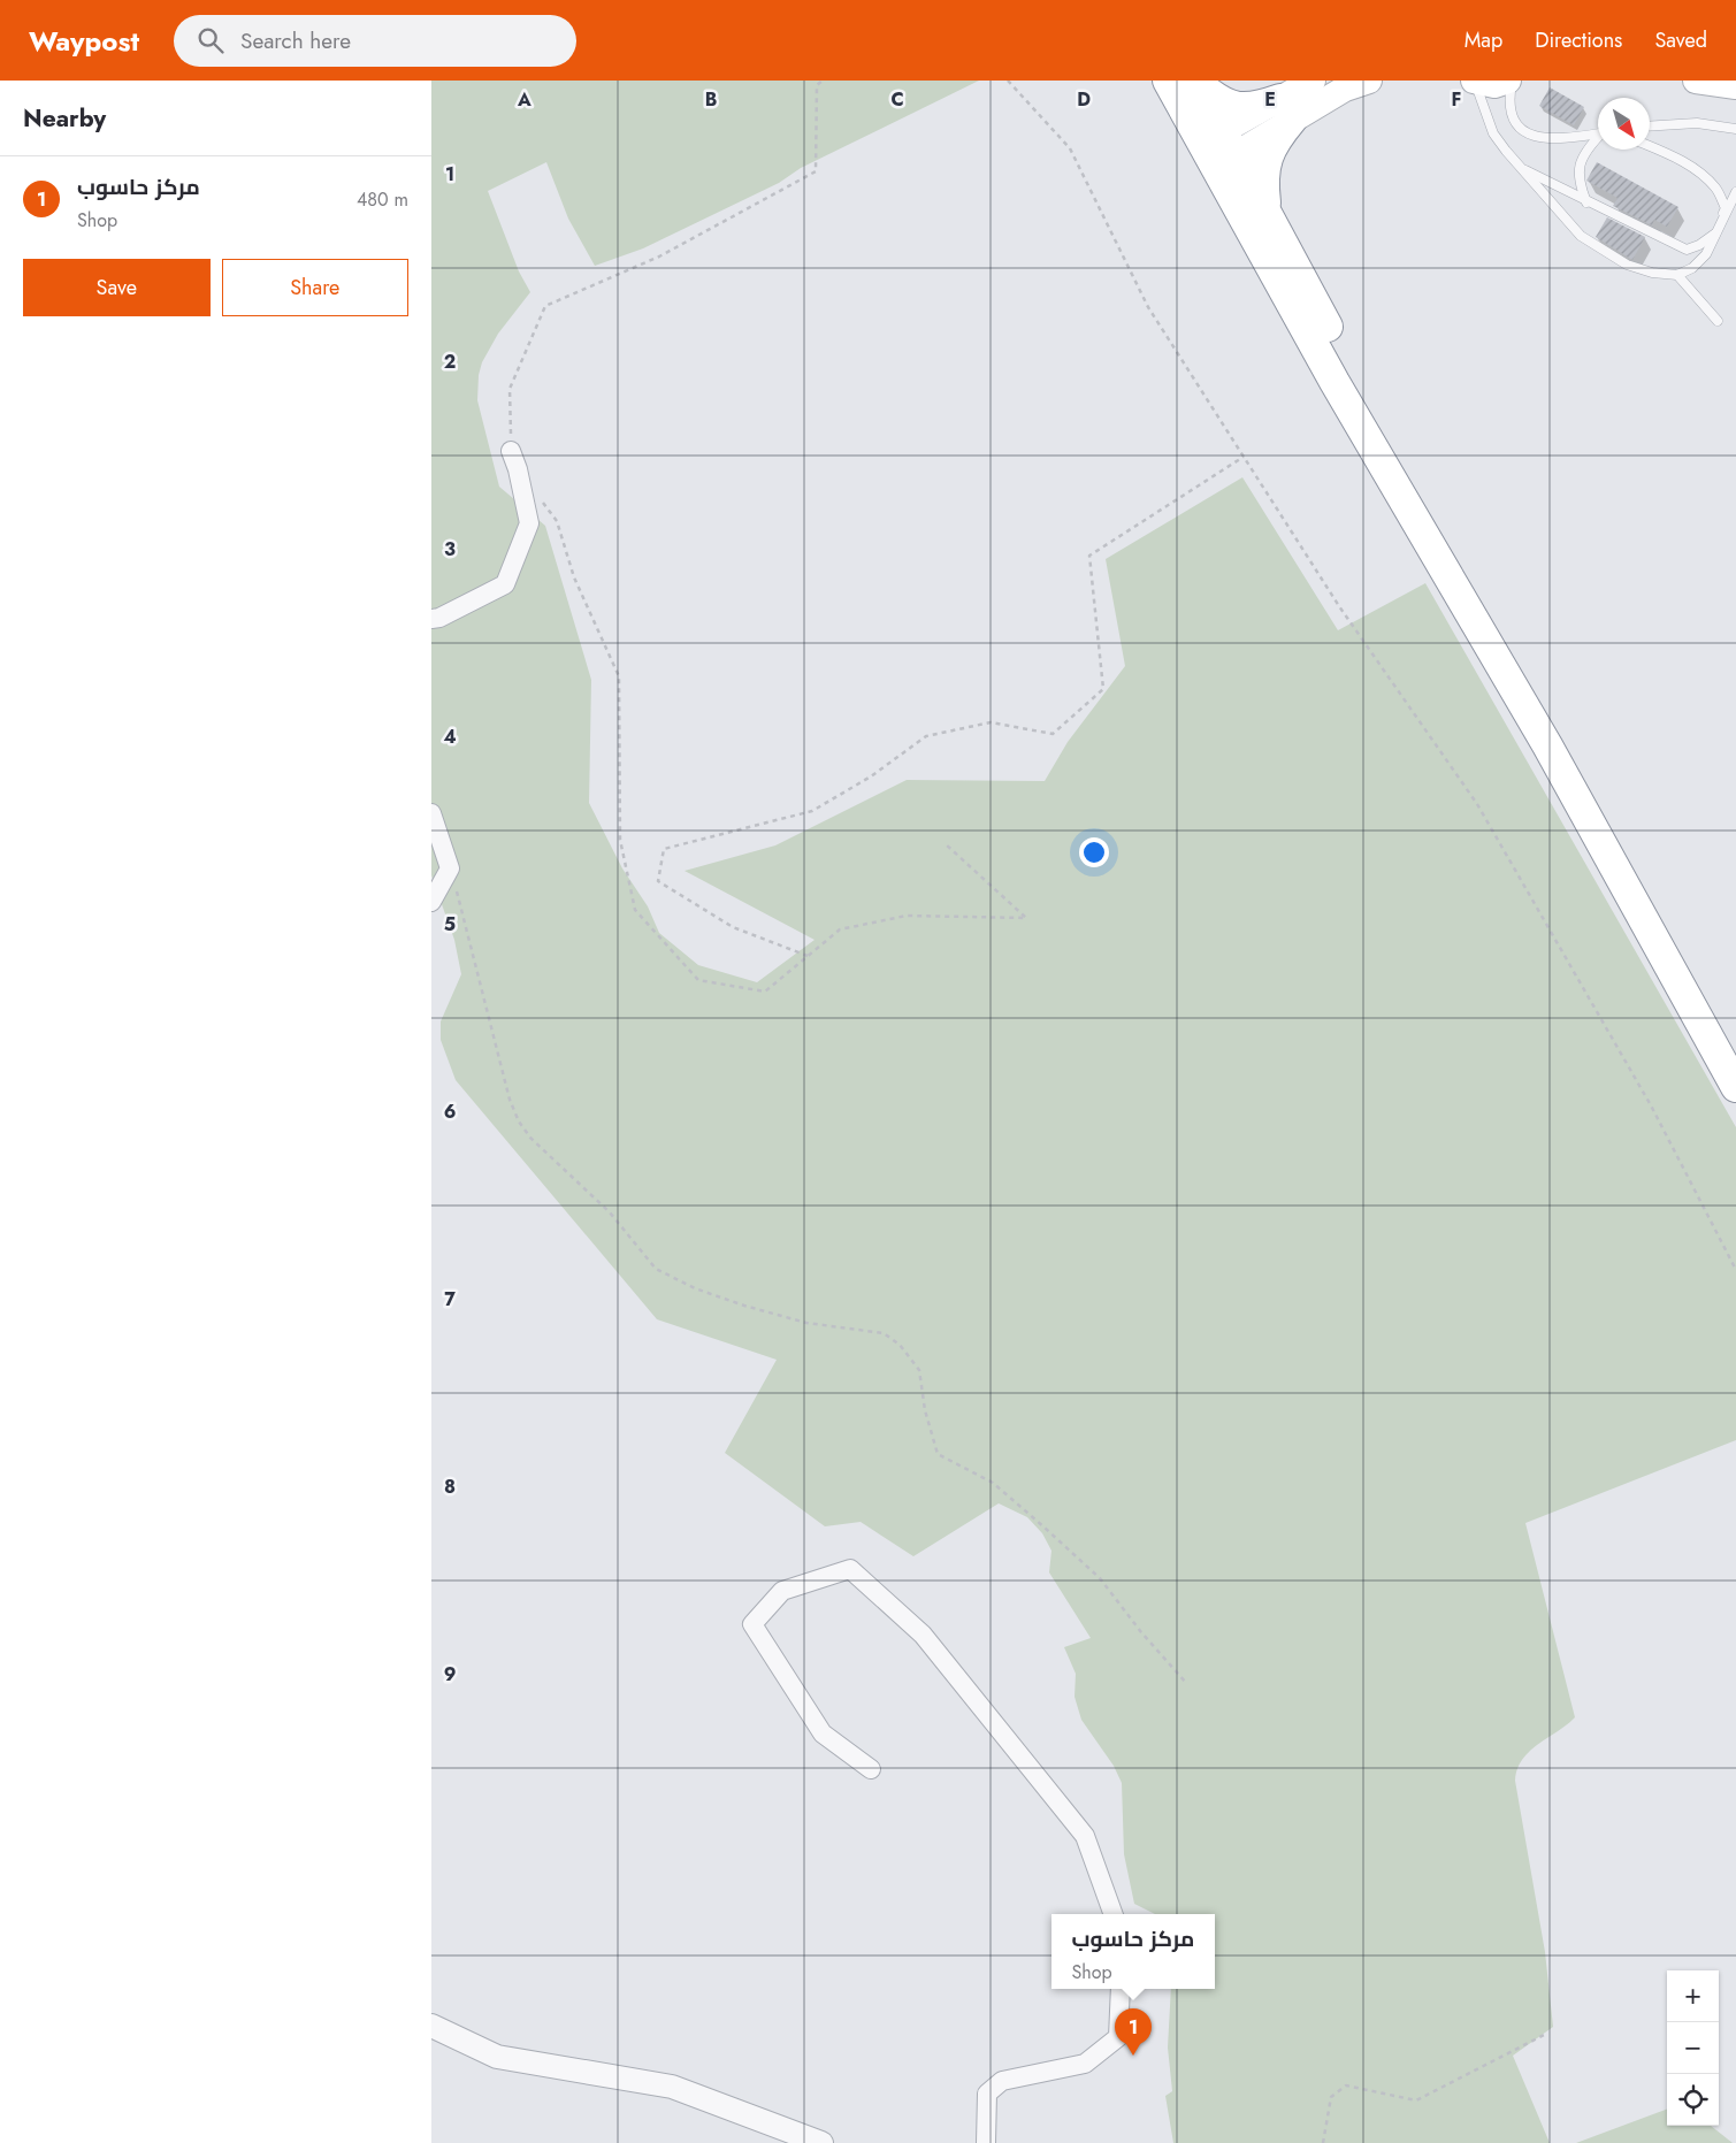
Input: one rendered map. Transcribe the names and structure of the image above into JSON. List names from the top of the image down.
{
  "north": "bottom right",
  "page": {
    "header": "Waypost",
    "search": "Search here",
    "nav": ["Map", "Directions", "Saved"],
    "heading": "Nearby",
    "list": [
      {
        "mark": "1",
        "name": "مركز حاسوب",
        "note": "Shop",
        "value": "480 m"
      }
    ],
    "buttons": ["Save", "Share"],
    "popup": ["مركز حاسوب", "Shop"],
    "map_buttons": ["+", "−"],
    "pins": "1"
  },
  "grid": {
    "columns": [
      "A",
      "B",
      "C",
      "D",
      "E",
      "F"
    ],
    "rows": [
      "1",
      "2",
      "3",
      "4",
      "5",
      "6",
      "7",
      "8",
      "9"
    ]
  }
}
